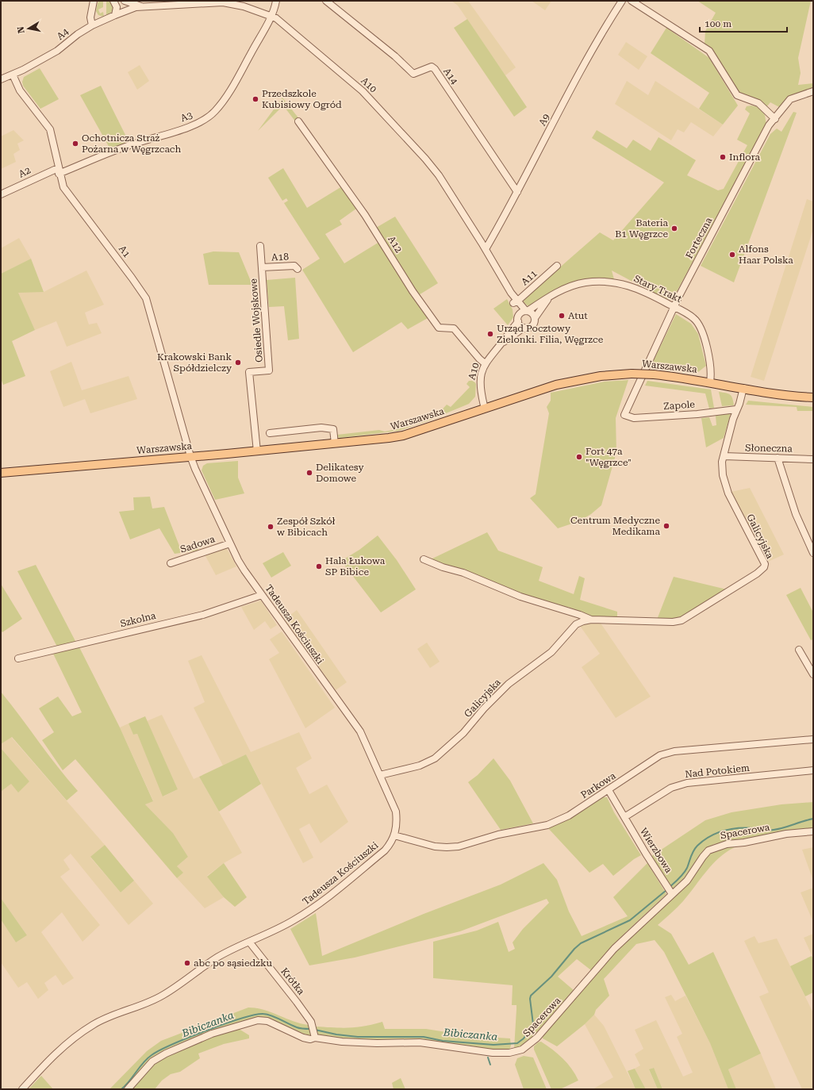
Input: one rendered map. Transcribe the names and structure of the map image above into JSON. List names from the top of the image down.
{
  "streets": {
    "main road": ["Warszawska"],
    "street": [
      "A4",
      "A14",
      "A10",
      "A3",
      "A9",
      "A2",
      "Forteczna",
      "A12",
      "A1",
      "A18",
      "A11",
      "Stary Trakt",
      "Osiedle Wojskowe",
      "Zapole",
      "Słoneczna",
      "Galicyjska",
      "Sadowa",
      "Szkolna",
      "Tadeusza Kościuszki",
      "Nad Potokiem",
      "Parkowa",
      "Spacerowa",
      "Wierzbowa",
      "Krótka"
    ]
  },
  "crossings": [
    ["A4", "A10"],
    ["A4", "A1"],
    ["A14", "A9"],
    ["A10", "A3"],
    ["A10", "A9"],
    ["A10", "A12"],
    ["A10", "A11"],
    ["A10", "Stary Trakt"],
    ["A10", "Warszawska"],
    ["A3", "A2"],
    ["A3", "A1"],
    ["A2", "A1"],
    ["Forteczna", "Stary Trakt"],
    ["Forteczna", "Zapole"],
    ["A1", "Warszawska"],
    ["A1", "Tadeusza Kościuszki"],
    ["A18", "Osiedle Wojskowe"],
    ["Stary Trakt", "Warszawska"],
    ["Osiedle Wojskowe", "Warszawska"],
    ["Warszawska", "Galicyjska"],
    ["Warszawska", "Tadeusza Kościuszki"],
    ["Zapole", "Galicyjska"],
    ["Słoneczna", "Galicyjska"],
    ["Galicyjska", "Tadeusza Kościuszki"],
    ["Sadowa", "Tadeusza Kościuszki"],
    ["Szkolna", "Tadeusza Kościuszki"],
    ["Tadeusza Kościuszki", "Parkowa"],
    ["Tadeusza Kościuszki", "Krótka"],
    ["Nad Potokiem", "Wierzbowa"],
    ["Spacerowa", "Wierzbowa"],
    ["Spacerowa", "Krótka"]
  ],
  "water": ["Bibiczanka"],
  "places": [
    "Przedszkole Kubisiowy Ogród",
    "Ochotnicza Straż Pożarna w Węgrzcach",
    "Inflora",
    "Bateria B1 Węgrzce",
    "Alfons Haar Polska",
    "Atut",
    "Urząd Pocztowy Zielonki. Filia, Węgrzce",
    "Krakowski Bank Spółdzielczy",
    "Fort 47a \"Węgrzce\"",
    "Delikatesy Domowe",
    "Centrum Medyczne Medikama",
    "Zespół Szkół w Bibicach",
    "Hala Łukowa SP Bibice",
    "abc po sąsiedzku"
  ],
  "scale_bar": "100 m",
  "north": "left"
}
